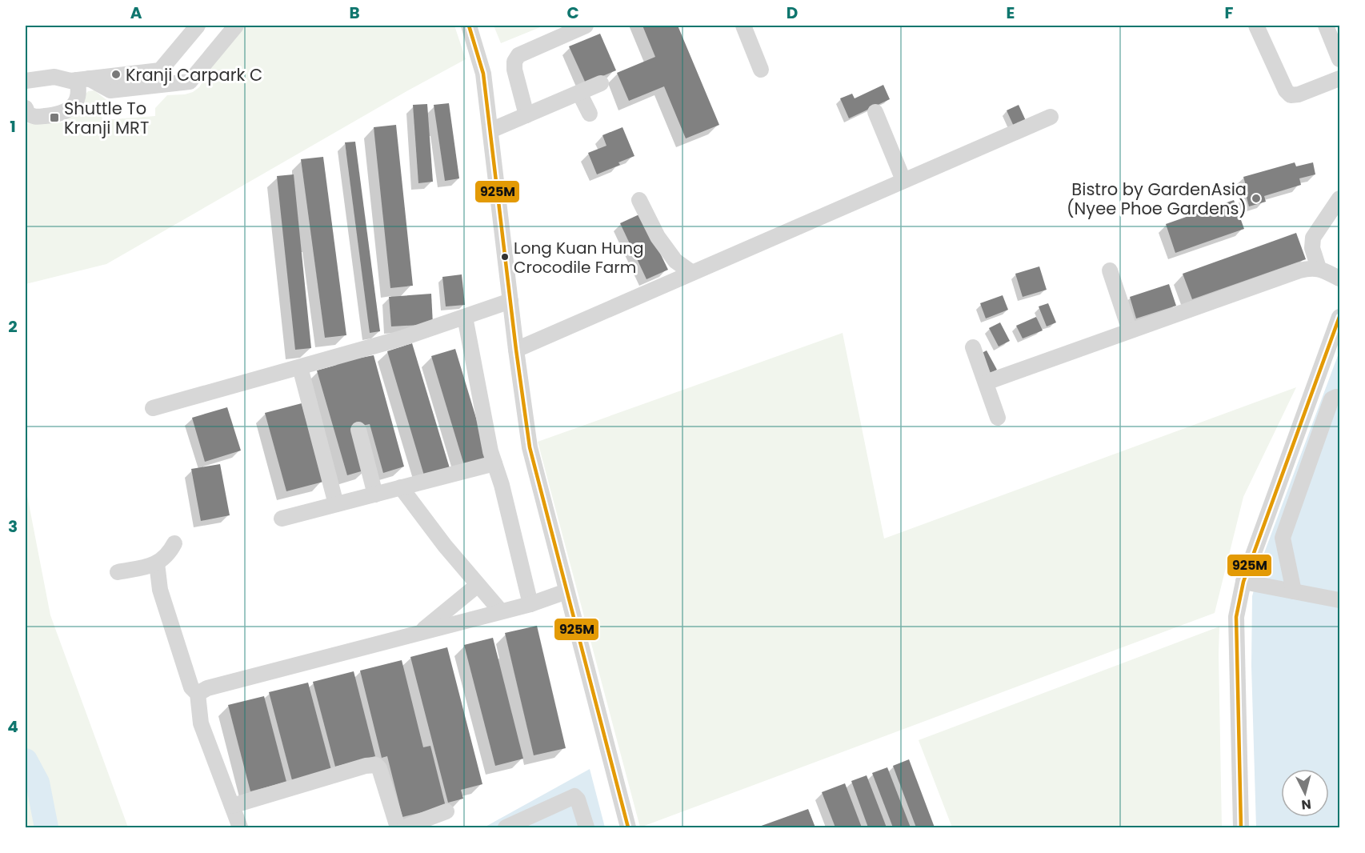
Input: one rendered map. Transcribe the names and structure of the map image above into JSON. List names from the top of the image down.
{
  "places": {
    "other": ["Kranji Carpark C", "Bistro by GardenAsia (Nyee Phoe Gardens)", "Long Kuan Hung Crocodile Farm"],
    "transit": ["Shuttle To Kranji MRT"]
  },
  "lines": ["transit line 925M"],
  "north": "bottom",
  "grid": {
    "columns": [
      "A",
      "B",
      "C",
      "D",
      "E",
      "F"
    ],
    "rows": [
      "1",
      "2",
      "3",
      "4"
    ]
  }
}
